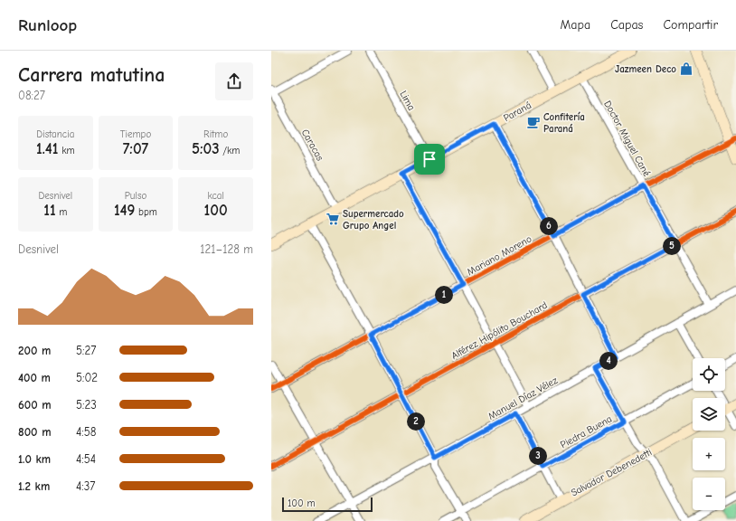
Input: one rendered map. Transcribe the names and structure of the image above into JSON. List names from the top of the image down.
{
  "streets": {
    "street": [
      "Lima",
      "Paraná",
      "Doctor Miguel Cané",
      "Caracas",
      "Mariano Moreno",
      "Alférez Hipólito Bouchard",
      "Manuel Díaz Vélez",
      "Piedra Buena",
      "Salvador Debenedetti"
    ]
  },
  "crossings": [
    ["Lima", "Paraná"],
    ["Paraná", "Doctor Miguel Cané"],
    ["Paraná", "Caracas"],
    ["Doctor Miguel Cané", "Mariano Moreno"],
    ["Doctor Miguel Cané", "Alférez Hipólito Bouchard"],
    ["Doctor Miguel Cané", "Manuel Díaz Vélez"]
  ],
  "places": {
    "shop": ["Jazmeen Deco"],
    "cafe": ["Confitería Paraná"],
    "supermarket": ["Supermercado Grupo Angel"]
  },
  "scale_bar": "100 m",
  "page": {
    "header": "Runloop",
    "nav": ["Mapa", "Capas", "Compartir"],
    "heading": ["Carrera matutina", "08:27"],
    "stats": [
      ["Distancia", "1.41 km"],
      ["Tiempo", "7:07"],
      ["Ritmo", "5:03 /km"],
      ["Desnivel", "11 m"],
      ["Pulso", "149 bpm"],
      ["kcal", "100"]
    ],
    "pins": [
      "6",
      "5",
      "1",
      "4",
      "2",
      "3"
    ],
    "chart": ["Desnivel", "121–128 m"],
    "list": [
      {
        "name": "200 m",
        "note": "5:27"
      },
      {
        "name": "400 m",
        "note": "5:02"
      },
      {
        "name": "600 m",
        "note": "5:23"
      },
      {
        "name": "800 m",
        "note": "4:58"
      },
      {
        "name": "1.0 km",
        "note": "4:54"
      },
      {
        "name": "1.2 km",
        "note": "4:37"
      }
    ],
    "map_buttons": ["+", "−"],
    "scale": "100 m"
  }
}
